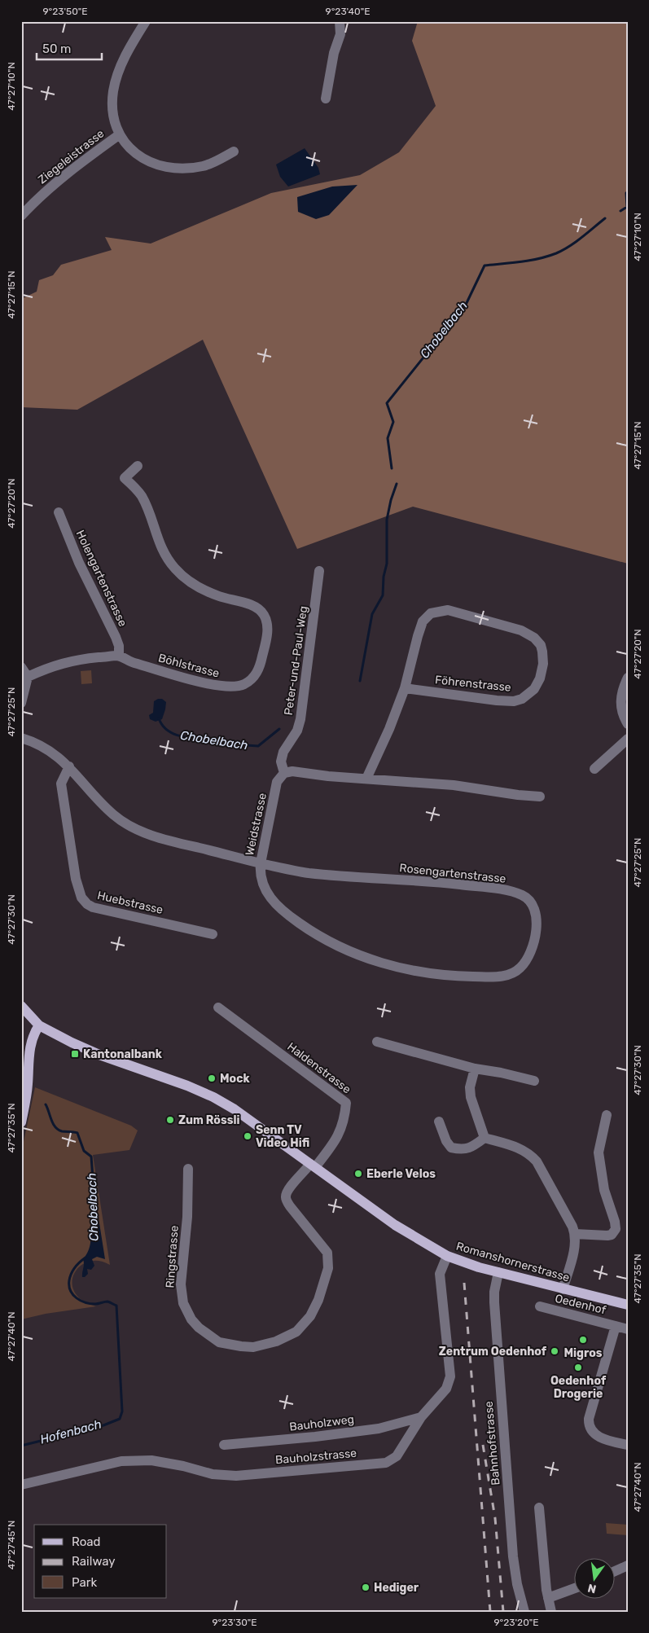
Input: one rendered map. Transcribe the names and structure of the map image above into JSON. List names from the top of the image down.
{
  "streets": {
    "main road": ["Romanshornerstrasse"],
    "street": [
      "Ziegeleistrasse",
      "Holengartenstrasse",
      "Peter-und-Paul-Weg",
      "Böhlstrasse",
      "Föhrenstrasse",
      "Weidstrasse",
      "Rosengartenstrasse",
      "Huebstrasse",
      "Haldenstrasse",
      "Ringstrasse",
      "Oedenhof",
      "Bauholzweg",
      "Bahnhofstrasse",
      "Bauholzstrasse"
    ]
  },
  "crossings": [
    ["Holengartenstrasse", "Böhlstrasse"],
    ["Peter-und-Paul-Weg", "Weidstrasse"],
    ["Weidstrasse", "Rosengartenstrasse"],
    ["Weidstrasse", "Huebstrasse"],
    ["Haldenstrasse", "Ringstrasse"],
    ["Haldenstrasse", "Romanshornerstrasse"],
    ["Ringstrasse", "Romanshornerstrasse"],
    ["Romanshornerstrasse", "Bahnhofstrasse"],
    ["Romanshornerstrasse", "Bauholzstrasse"],
    ["Bauholzweg", "Bauholzstrasse"]
  ],
  "water": ["Chobelbach", "Hofenbach"],
  "places": {
    "transit": ["Kantonalbank"],
    "other": [
      "Mock",
      "Zum Rössli",
      "Senn TV Video Hifi",
      "Eberle Velos",
      "Migros",
      "Zentrum Oedenhof",
      "Oedenhof Drogerie",
      "Hediger"
    ]
  },
  "legend": ["Road", "Railway", "Park"],
  "scale_bar": "50 m",
  "north": "bottom",
  "coordinates": [
    "9°23'50\"E",
    "9°23'40\"E",
    "47°27'10\"N",
    "47°27'15\"N",
    "47°27'20\"N",
    "47°27'25\"N",
    "47°27'30\"N",
    "47°27'35\"N",
    "47°27'40\"N",
    "47°27'45\"N",
    "9°23'30\"E",
    "9°23'20\"E"
  ]
}
